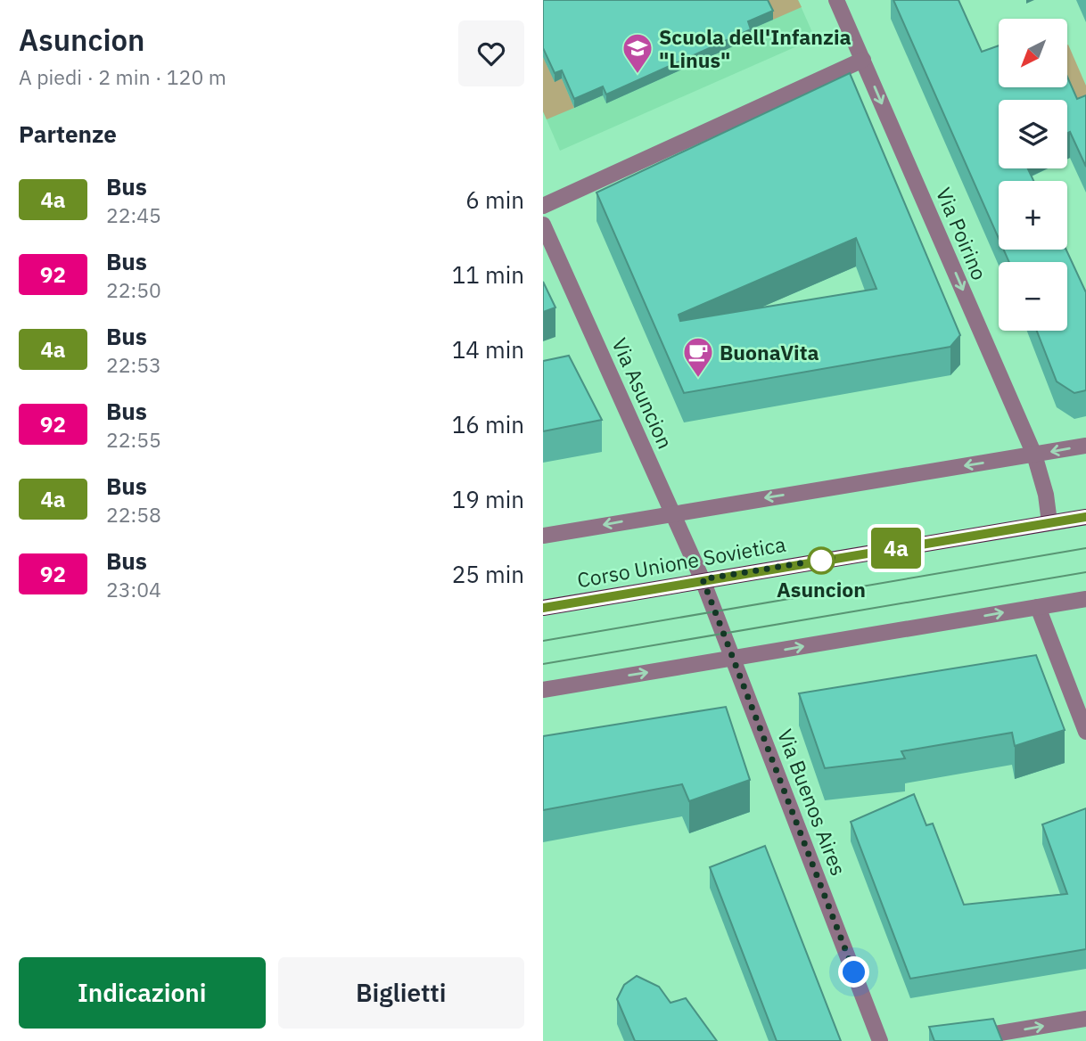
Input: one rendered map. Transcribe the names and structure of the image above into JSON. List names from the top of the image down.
{
  "streets": {
    "main road": ["Corso Unione Sovietica"],
    "street": ["Via Poirino", "Via Asuncion", "Via Buenos Aires"]
  },
  "crossings": [
    ["Via Poirino", "Corso Unione Sovietica"],
    ["Via Asuncion", "Corso Unione Sovietica"],
    ["Via Asuncion", "Via Buenos Aires"],
    ["Corso Unione Sovietica", "Via Buenos Aires"]
  ],
  "one_way": ["Via Poirino"],
  "places": {
    "school or university": ["Scuola dell'Infanzia \"Linus\""],
    "cafe": ["BuonaVita"],
    "other": ["Asuncion"]
  },
  "lines": ["bus line 4a"],
  "north": "bottom left",
  "page": {
    "heading": [
      ["Asuncion", "A piedi · 2 min · 120 m"],
      "Partenze"
    ],
    "on_map": "4a",
    "map_buttons": ["+", "−"],
    "list": [
      {
        "mark": "4a",
        "name": "Bus",
        "note": "22:45",
        "value": "6 min"
      },
      {
        "mark": "92",
        "name": "Bus",
        "note": "22:50",
        "value": "11 min"
      },
      {
        "mark": "4a",
        "name": "Bus",
        "note": "22:53",
        "value": "14 min"
      },
      {
        "mark": "92",
        "name": "Bus",
        "note": "22:55",
        "value": "16 min"
      },
      {
        "mark": "4a",
        "name": "Bus",
        "note": "22:58",
        "value": "19 min"
      },
      {
        "mark": "92",
        "name": "Bus",
        "note": "23:04",
        "value": "25 min"
      }
    ],
    "buttons": ["Indicazioni", "Biglietti"]
  }
}
